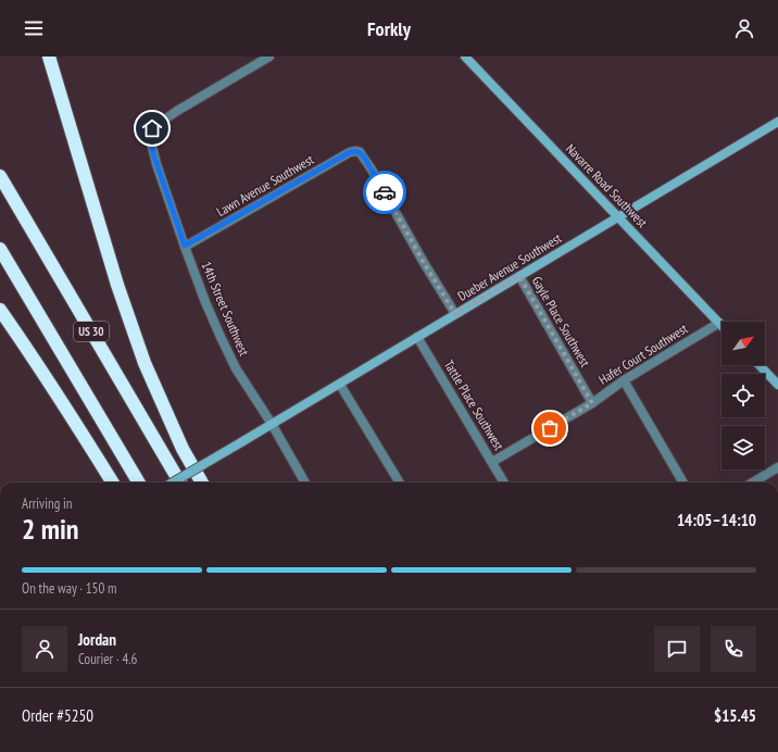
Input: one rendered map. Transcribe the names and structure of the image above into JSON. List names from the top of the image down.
{
  "streets": {
    "highway": ["US 30"],
    "street": [
      "Lawn Avenue Southwest",
      "Navarre Road Southwest",
      "Dueber Avenue Southwest",
      "14th Street Southwest",
      "Gayle Place Southwest",
      "Hafer Court Southwest",
      "Tattle Place Southwest"
    ]
  },
  "crossings": [
    ["Lawn Avenue Southwest", "Dueber Avenue Southwest"],
    ["Lawn Avenue Southwest", "14th Street Southwest"],
    ["Navarre Road Southwest", "Dueber Avenue Southwest"],
    ["Navarre Road Southwest", "Hafer Court Southwest"],
    ["Dueber Avenue Southwest", "14th Street Southwest"],
    ["Dueber Avenue Southwest", "Gayle Place Southwest"],
    ["Dueber Avenue Southwest", "Tattle Place Southwest"],
    ["Gayle Place Southwest", "Hafer Court Southwest"],
    ["Hafer Court Southwest", "Tattle Place Southwest"]
  ],
  "north": "top right",
  "page": {
    "header": "Forkly",
    "heading": ["2 min", "Arriving in", "14:05–14:10"],
    "panel": [
      "Jordan",
      "Courier · 4.6",
      "Order #5250",
      "$15.45"
    ],
    "bar": "On the way · 150 m"
  }
}
